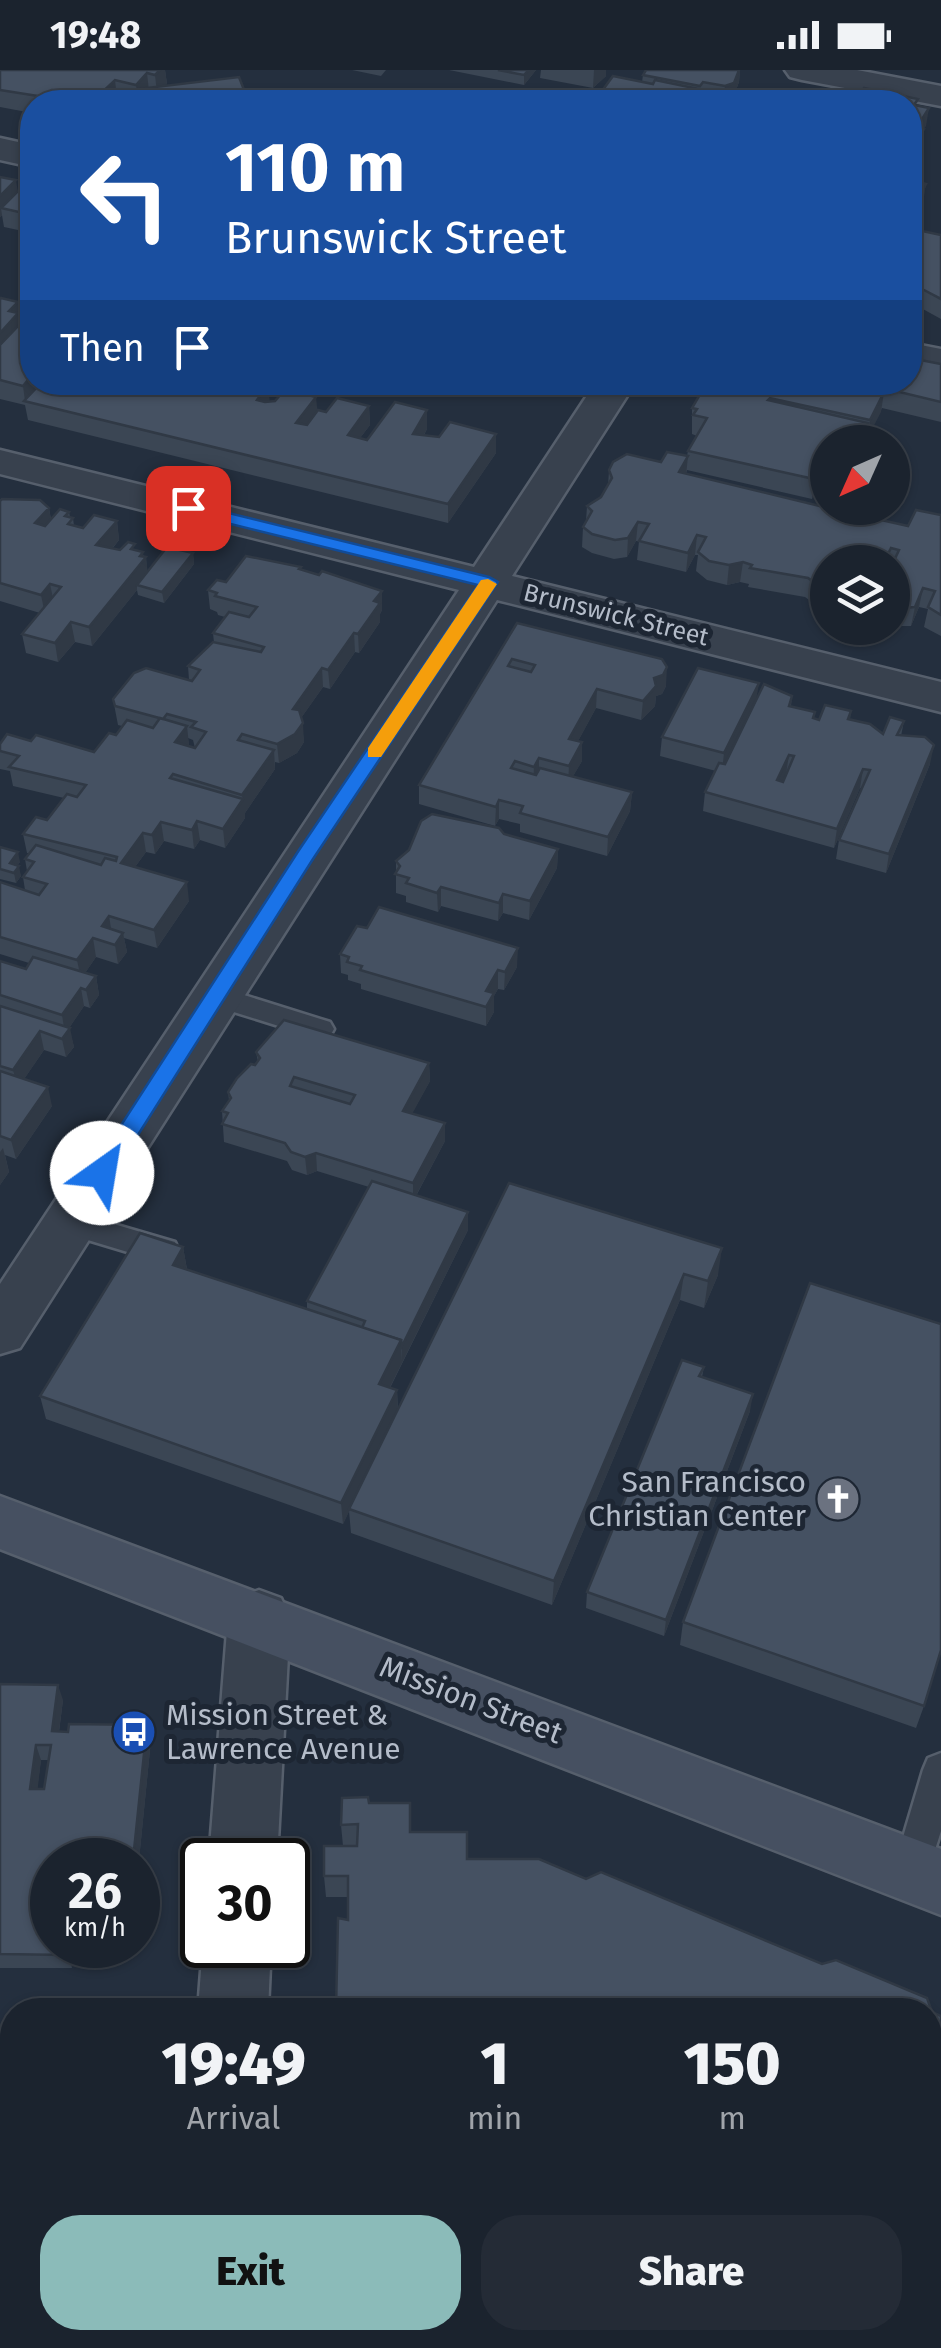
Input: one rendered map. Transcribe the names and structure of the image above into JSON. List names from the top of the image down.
{
  "streets": {
    "main road": ["Mission Street"],
    "street": ["Brunswick Street"]
  },
  "places": {
    "church": ["San Francisco Christian Center"],
    "bus stop": ["Mission Street & Lawrence Avenue"]
  },
  "north": "bottom left",
  "page": {
    "status": "19:48",
    "turn": ["110 m", "Brunswick Street"],
    "then": "Then",
    "speed": "26 km/h",
    "limit": "30",
    "eta": [
      "19:49",
      "Arrival",
      "1",
      "min",
      "150",
      "m"
    ],
    "buttons": ["Exit", "Share"]
  }
}
